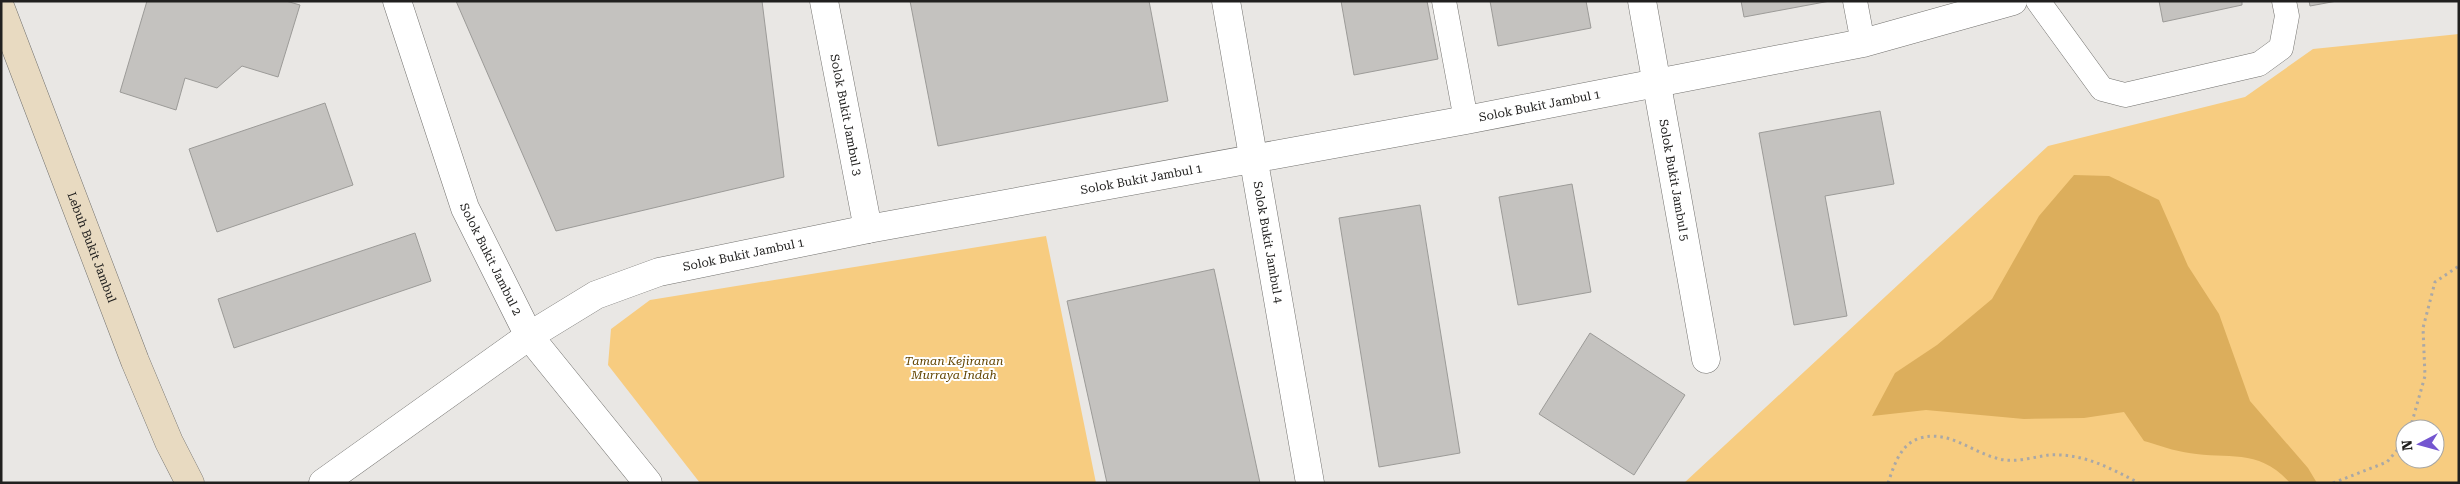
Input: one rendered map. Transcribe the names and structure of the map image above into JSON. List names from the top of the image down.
{
  "streets": {
    "main road": ["Lebuh Bukit Jambul"],
    "street": [
      "Solok Bukit Jambul 1",
      "Solok Bukit Jambul 3",
      "Solok Bukit Jambul 5",
      "Solok Bukit Jambul 4",
      "Solok Bukit Jambul 2"
    ]
  },
  "crossings": [
    ["Solok Bukit Jambul 1", "Solok Bukit Jambul 3"],
    ["Solok Bukit Jambul 1", "Solok Bukit Jambul 5"],
    ["Solok Bukit Jambul 1", "Solok Bukit Jambul 4"],
    ["Solok Bukit Jambul 1", "Solok Bukit Jambul 2"]
  ],
  "parks": ["Taman Kejiranan Murraya Indah"],
  "north": "left"
}
